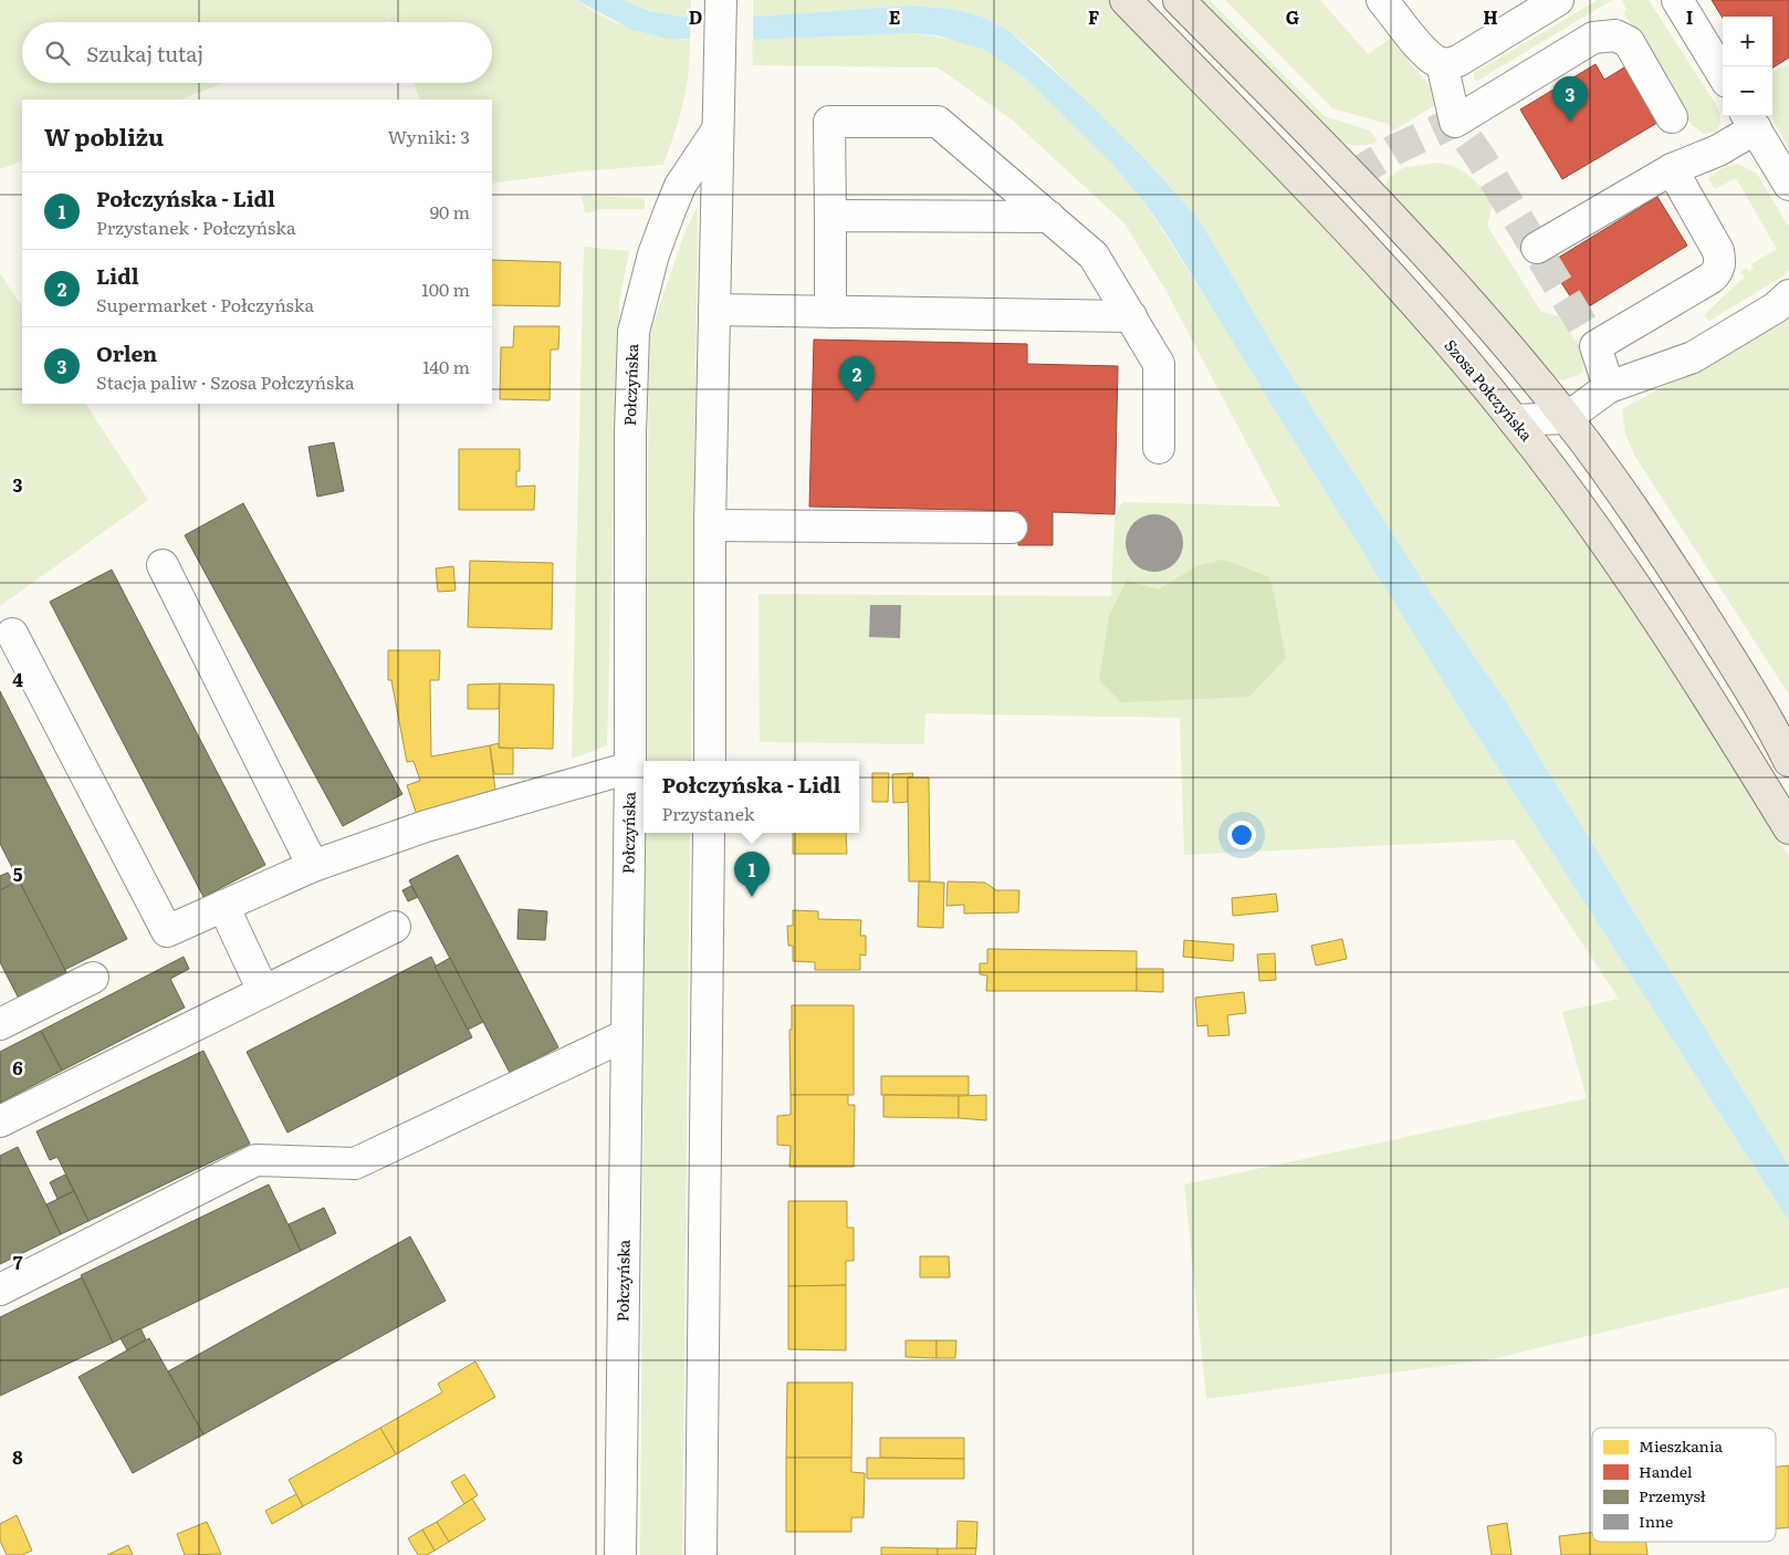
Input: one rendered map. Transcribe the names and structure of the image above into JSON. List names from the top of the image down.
{
  "streets": {
    "main road": ["Szosa Połczyńska"],
    "street": ["Połczyńska"]
  },
  "legend": [
    "Mieszkania",
    "Handel",
    "Przemysł",
    "Inne"
  ],
  "page": {
    "map_buttons": ["+", "−"],
    "search": "Szukaj tutaj",
    "pins": ["3", "2", "1"],
    "heading": ["W pobliżu", "Wyniki: 3"],
    "list": [
      {
        "mark": "1",
        "name": "Połczyńska - Lidl",
        "note": "Przystanek · Połczyńska",
        "value": "90 m"
      },
      {
        "mark": "2",
        "name": "Lidl",
        "note": "Supermarket · Połczyńska",
        "value": "100 m"
      },
      {
        "mark": "3",
        "name": "Orlen",
        "note": "Stacja paliw · Szosa Połczyńska",
        "value": "140 m"
      }
    ],
    "popup": ["Połczyńska - Lidl", "Przystanek"]
  },
  "grid": {
    "columns": [
      "D",
      "E",
      "F",
      "G",
      "H",
      "I"
    ],
    "rows": [
      "3",
      "4",
      "5",
      "6",
      "7",
      "8"
    ]
  }
}
